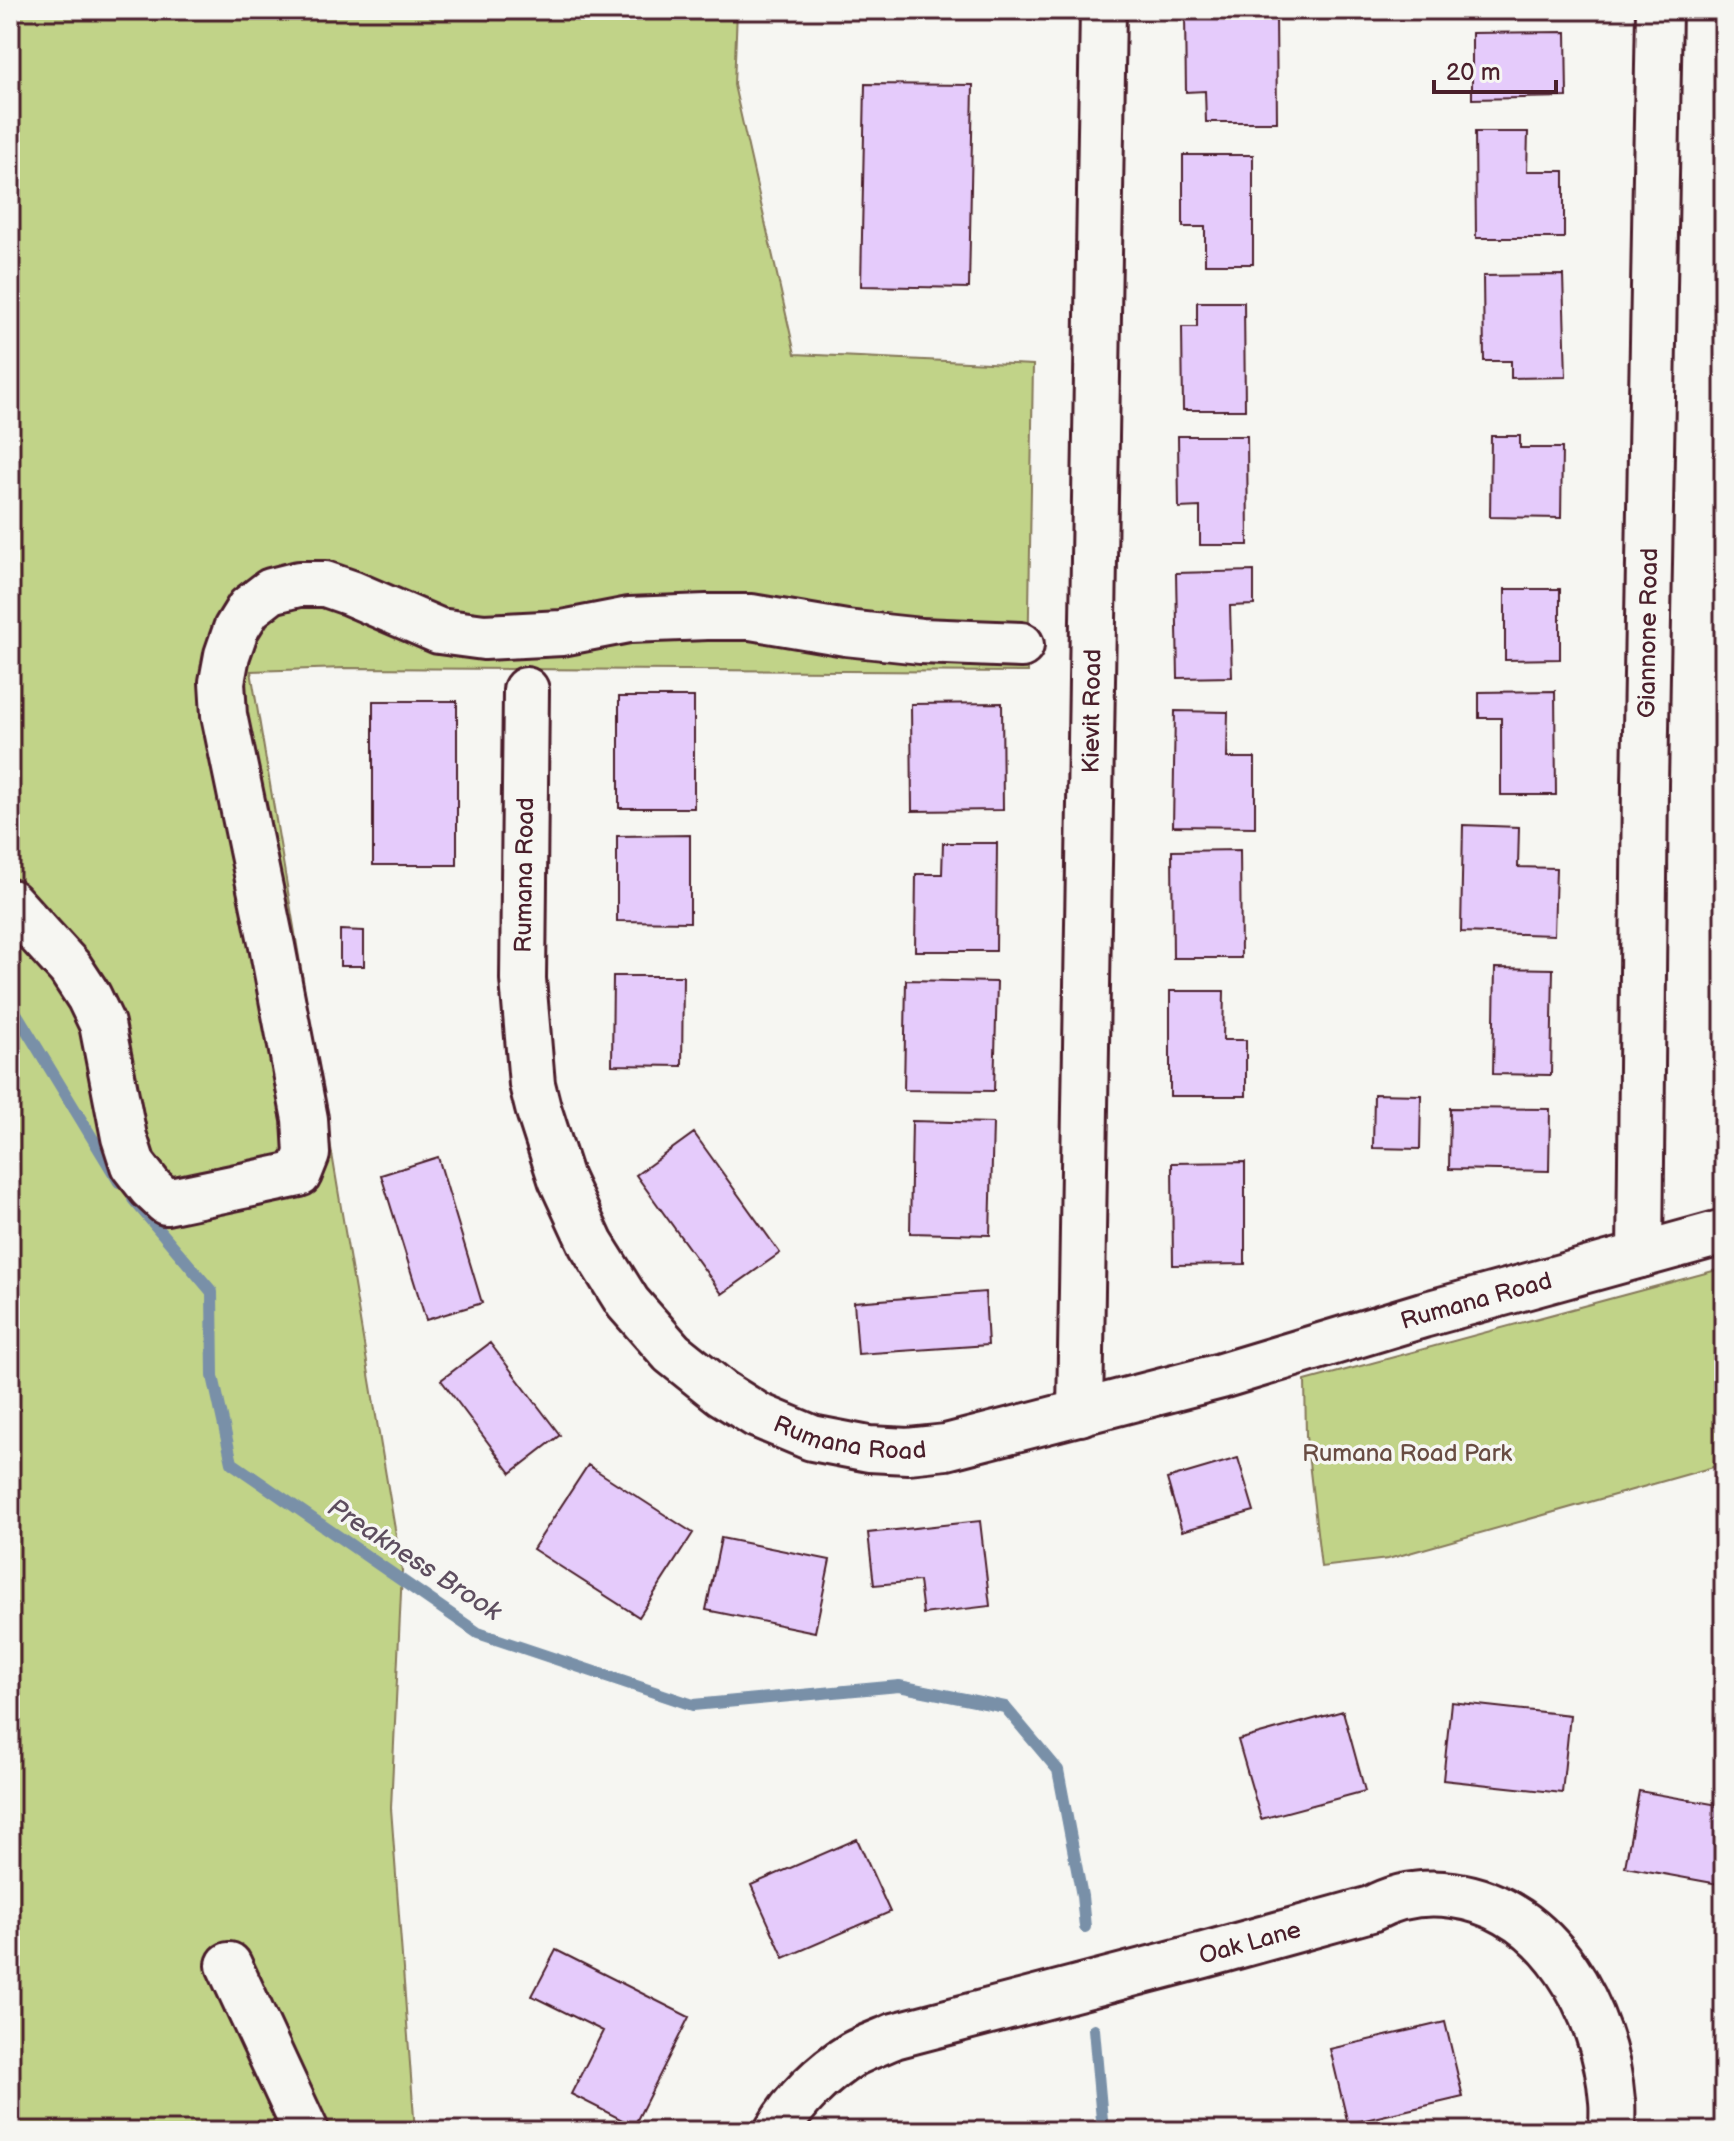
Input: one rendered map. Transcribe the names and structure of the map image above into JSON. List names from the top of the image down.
{
  "streets": {
    "street": [
      "Giannone Road",
      "Kievit Road",
      "Rumana Road",
      "Oak Lane"
    ]
  },
  "crossings": [
    ["Giannone Road", "Rumana Road"],
    ["Kievit Road", "Rumana Road"]
  ],
  "water": ["Preakness Brook"],
  "parks": ["Rumana Road Park"],
  "scale_bar": "20 m"
}
